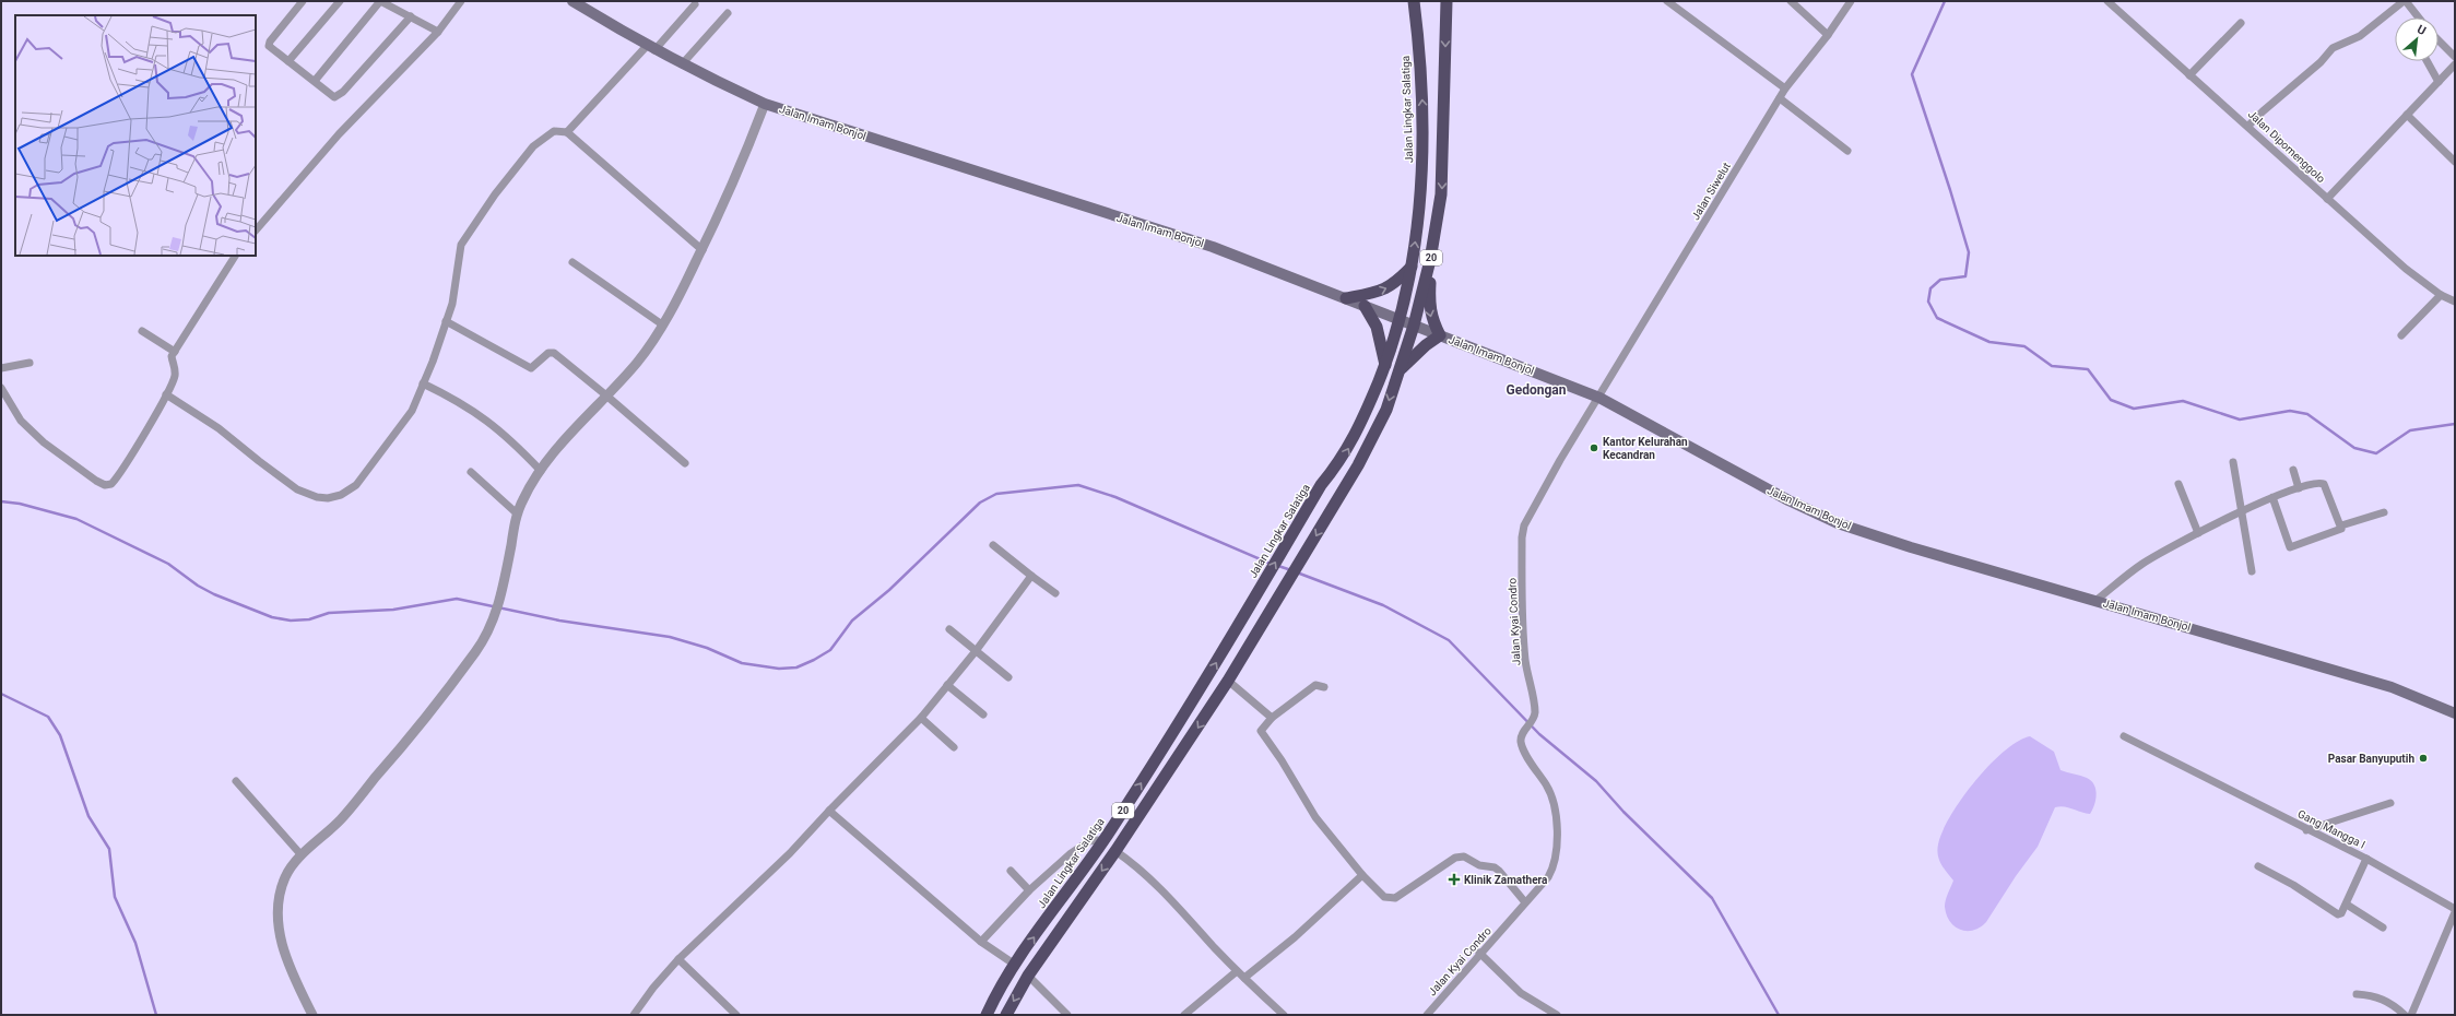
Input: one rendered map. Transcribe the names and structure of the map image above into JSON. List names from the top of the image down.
{
  "streets": {
    "highway": ["Jalan Lingkar Salatiga", "20"],
    "main road": ["Jalan Imam Bonjol"],
    "street": [
      "Jalan Dipomenggolo",
      "Jalan Siwelut",
      "Jalan Kyai Condro",
      "Gang Mangga I"
    ]
  },
  "crossings": [
    ["Jalan Lingkar Salatiga", "Jalan Imam Bonjol"],
    ["Jalan Imam Bonjol", "Jalan Siwelut"],
    ["Jalan Imam Bonjol", "20"],
    ["Jalan Imam Bonjol", "Jalan Kyai Condro"],
    ["Jalan Siwelut", "Jalan Kyai Condro"]
  ],
  "districts": ["Gedongan"],
  "places": {
    "other": ["Kantor Kelurahan Kecandran", "Pasar Banyuputih"],
    "health": ["Klinik Zamathera"]
  },
  "north": "top right"
}
